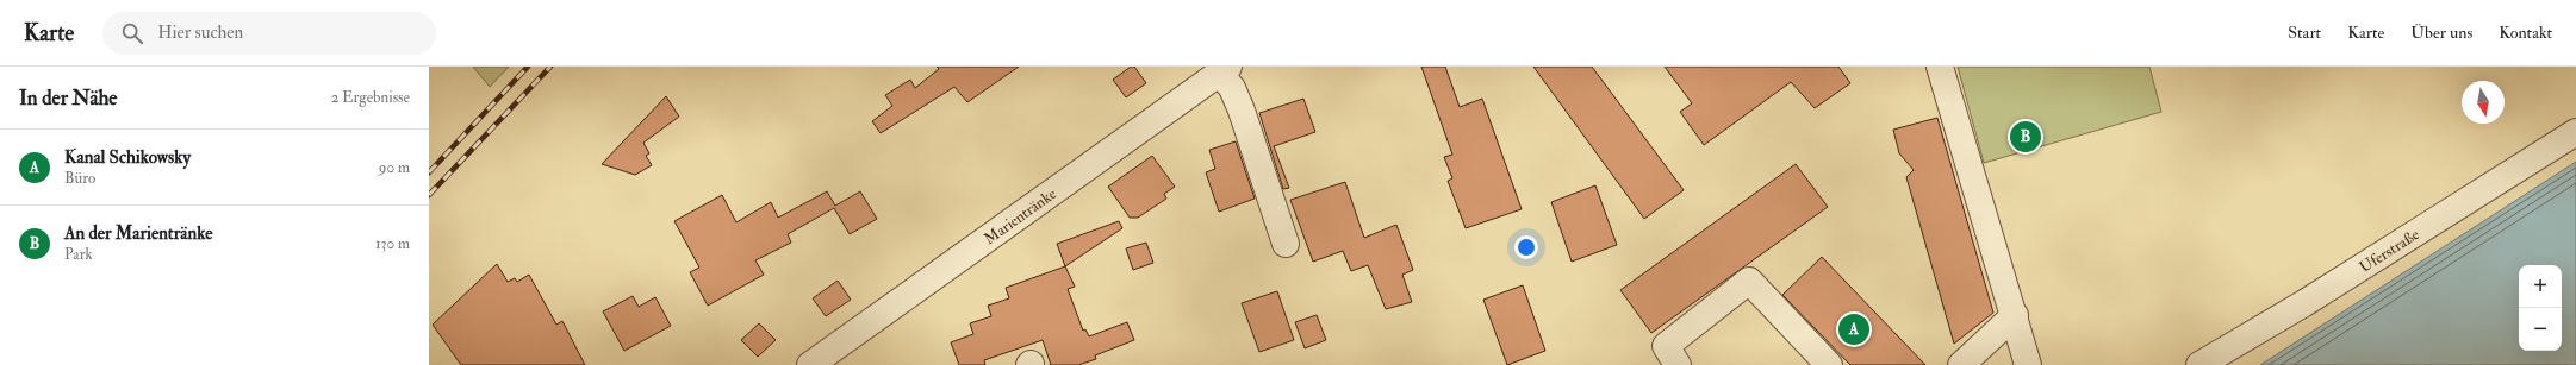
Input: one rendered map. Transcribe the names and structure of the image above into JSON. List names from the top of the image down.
{
  "streets": {
    "street": ["Marientränke", "Uferstraße"]
  },
  "north": "bottom",
  "page": {
    "header": "Karte",
    "search": "Hier suchen",
    "nav": [
      "Start",
      "Karte",
      "Über uns",
      "Kontakt"
    ],
    "heading": ["In der Nähe", "2 Ergebnisse"],
    "pins": ["B", "A"],
    "list": [
      {
        "mark": "A",
        "name": "Kanal Schikowsky",
        "note": "Büro",
        "value": "90 m"
      },
      {
        "mark": "B",
        "name": "An der Marientränke",
        "note": "Park",
        "value": "130 m"
      }
    ],
    "map_buttons": ["+", "−"]
  }
}
